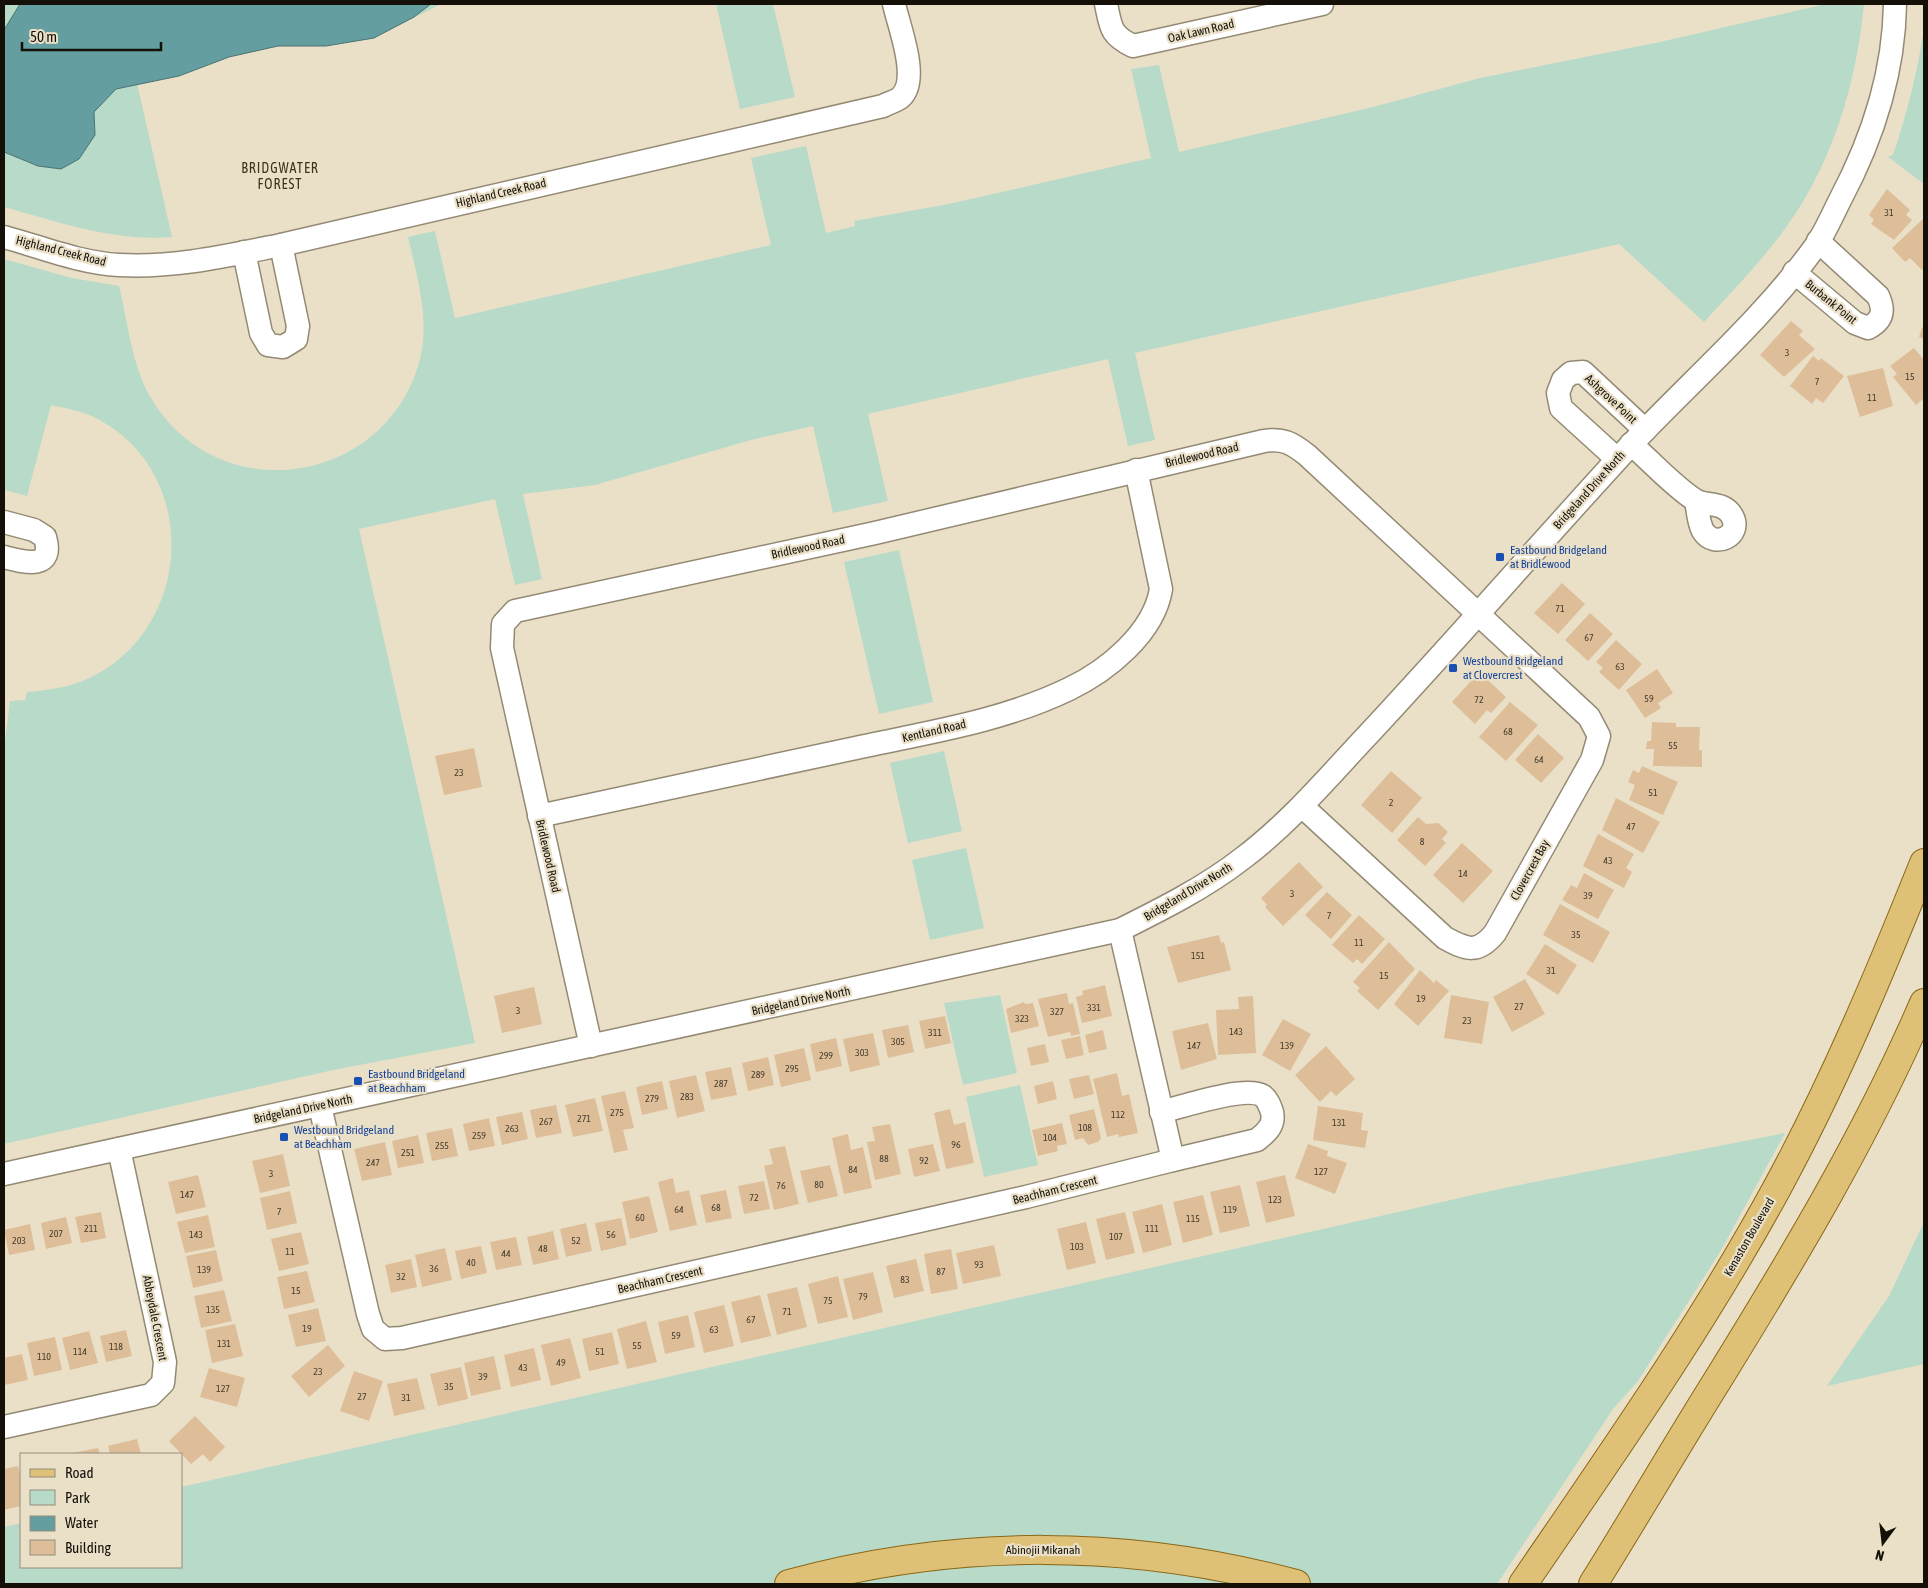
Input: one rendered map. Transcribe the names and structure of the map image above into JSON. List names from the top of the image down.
{
  "streets": {
    "main road": ["Kenaston Boulevard", "Abinojii Mikanah"],
    "street": [
      "Oak Lawn Road",
      "Highland Creek Road",
      "Burbank Point",
      "Bridlewood Road",
      "Bridgeland Drive North",
      "Kentland Road",
      "Clovercrest Bay",
      "Beachham Crescent",
      "Abbeydale Crescent"
    ]
  },
  "crossings": [
    ["Burbank Point", "Bridgeland Drive North"],
    ["Bridlewood Road", "Bridgeland Drive North"],
    ["Bridlewood Road", "Kentland Road"],
    ["Bridlewood Road", "Clovercrest Bay"],
    ["Bridgeland Drive North", "Clovercrest Bay"],
    ["Bridgeland Drive North", "Beachham Crescent"],
    ["Bridgeland Drive North", "Abbeydale Crescent"]
  ],
  "districts": ["BRIDGWATER FOREST"],
  "places": {
    "transit": [
      "Eastbound Bridgeland at Bridlewood",
      "Westbound Bridgeland at Clovercrest",
      "Eastbound Bridgeland at Beachham",
      "Westbound Bridgeland at Beachham"
    ]
  },
  "house_numbers": [
    "31",
    "3",
    "15",
    "7",
    "11",
    "71",
    "67",
    "63",
    "59",
    "72",
    "68",
    "55",
    "64",
    "23",
    "51",
    "2",
    "47",
    "8",
    "43",
    "14",
    "3",
    "39",
    "7",
    "35",
    "11",
    "151",
    "31",
    "15",
    "19",
    "27",
    "331",
    "3",
    "327",
    "323",
    "23",
    "143",
    "311",
    "305",
    "147",
    "139",
    "303",
    "299",
    "295",
    "289",
    "287",
    "283",
    "279",
    "275",
    "112",
    "271",
    "267",
    "131",
    "108",
    "263",
    "259",
    "104",
    "96",
    "255",
    "251",
    "88",
    "92",
    "247",
    "84",
    "127",
    "3",
    "80",
    "76",
    "147",
    "72",
    "123",
    "68",
    "64",
    "119",
    "7",
    "60",
    "115",
    "211",
    "111",
    "207",
    "143",
    "56",
    "107",
    "203",
    "52",
    "103",
    "48",
    "11",
    "44",
    "40",
    "93",
    "36",
    "139",
    "87",
    "32",
    "83",
    "15",
    "79",
    "75",
    "135",
    "71",
    "67",
    "19",
    "63",
    "59",
    "131",
    "55",
    "118",
    "114",
    "51",
    "110",
    "49",
    "43",
    "23",
    "39",
    "35",
    "127",
    "27",
    "31"
  ],
  "legend": [
    "Road",
    "Park",
    "Water",
    "Building"
  ],
  "scale_bar": "50 m",
  "north": "bottom"
}
